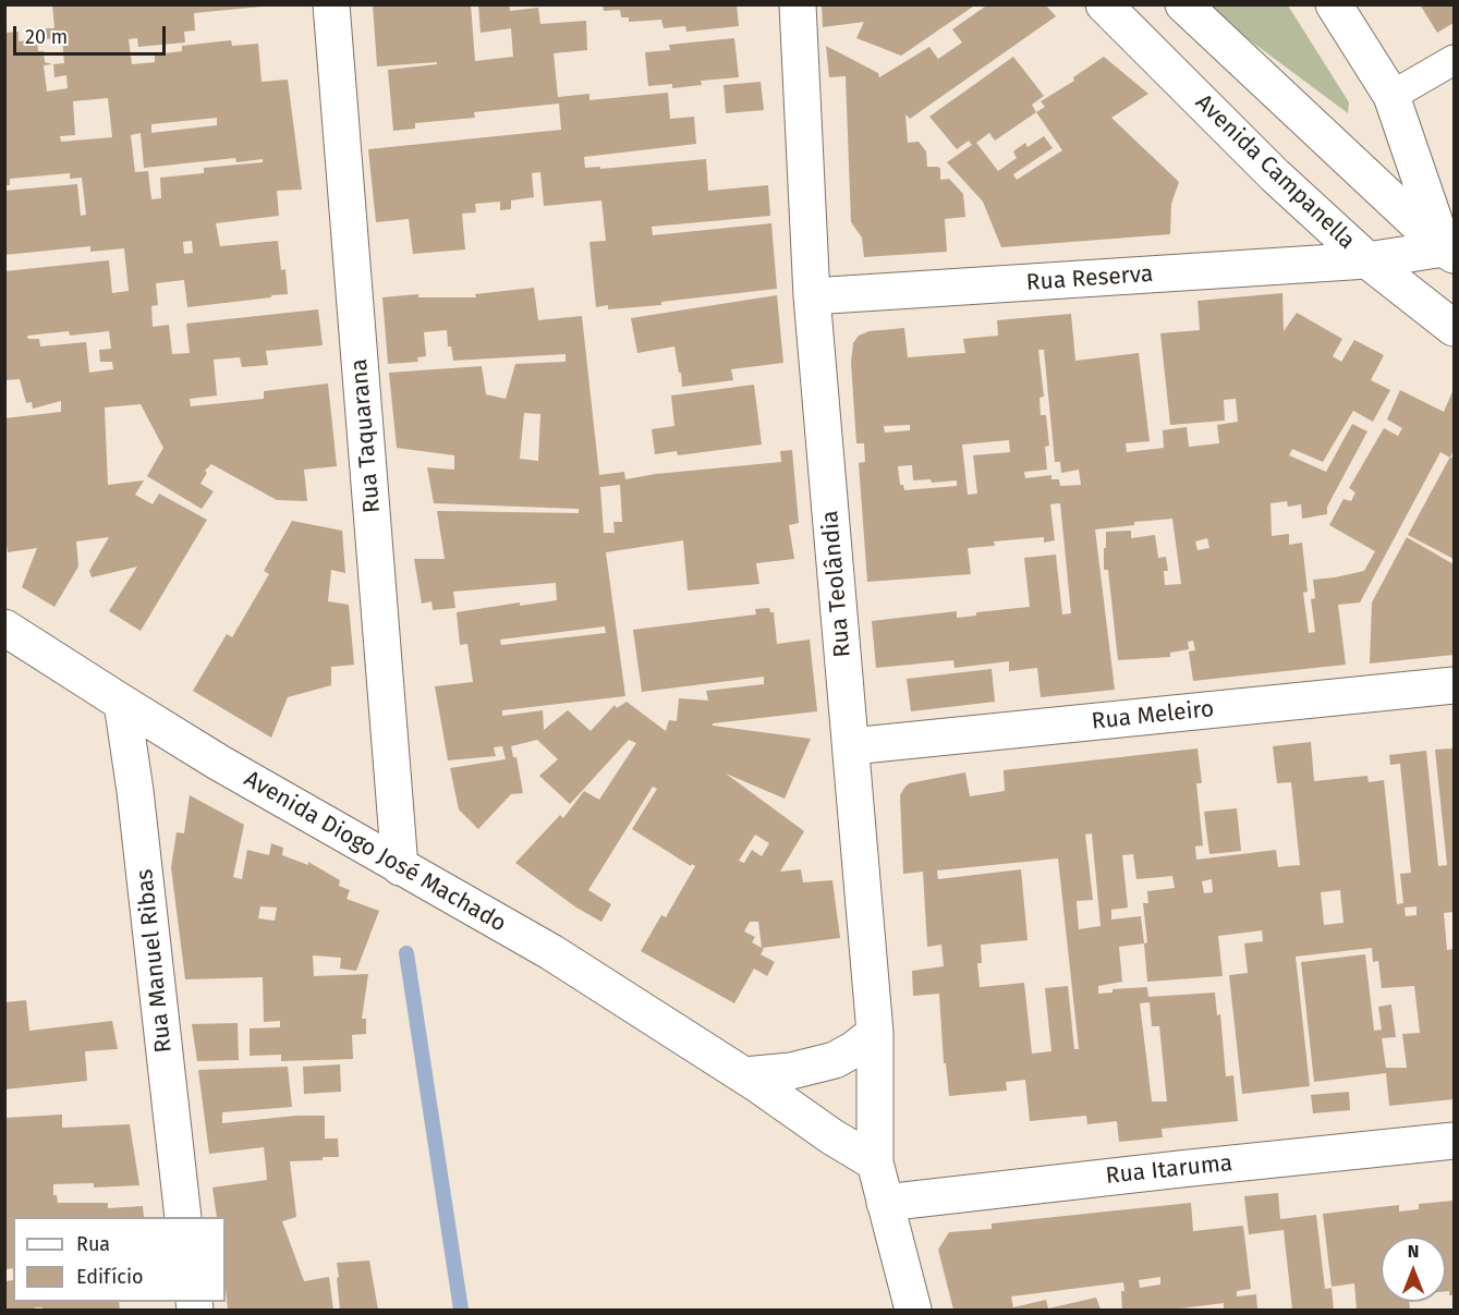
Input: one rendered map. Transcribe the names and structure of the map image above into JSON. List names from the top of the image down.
{
  "streets": {
    "street": [
      "Avenida Campanella",
      "Rua Reserva",
      "Rua Taquarana",
      "Rua Teolândia",
      "Rua Meleiro",
      "Avenida Diogo José Machado",
      "Rua Manuel Ribas",
      "Rua Itaruma"
    ]
  },
  "crossings": [
    ["Avenida Campanella", "Rua Reserva"],
    ["Rua Reserva", "Rua Teolândia"],
    ["Rua Taquarana", "Avenida Diogo José Machado"],
    ["Rua Teolândia", "Rua Meleiro"],
    ["Rua Teolândia", "Avenida Diogo José Machado"],
    ["Avenida Diogo José Machado", "Rua Manuel Ribas"]
  ],
  "legend": ["Rua", "Edifício"],
  "scale_bar": "20 m",
  "north": "top"
}
